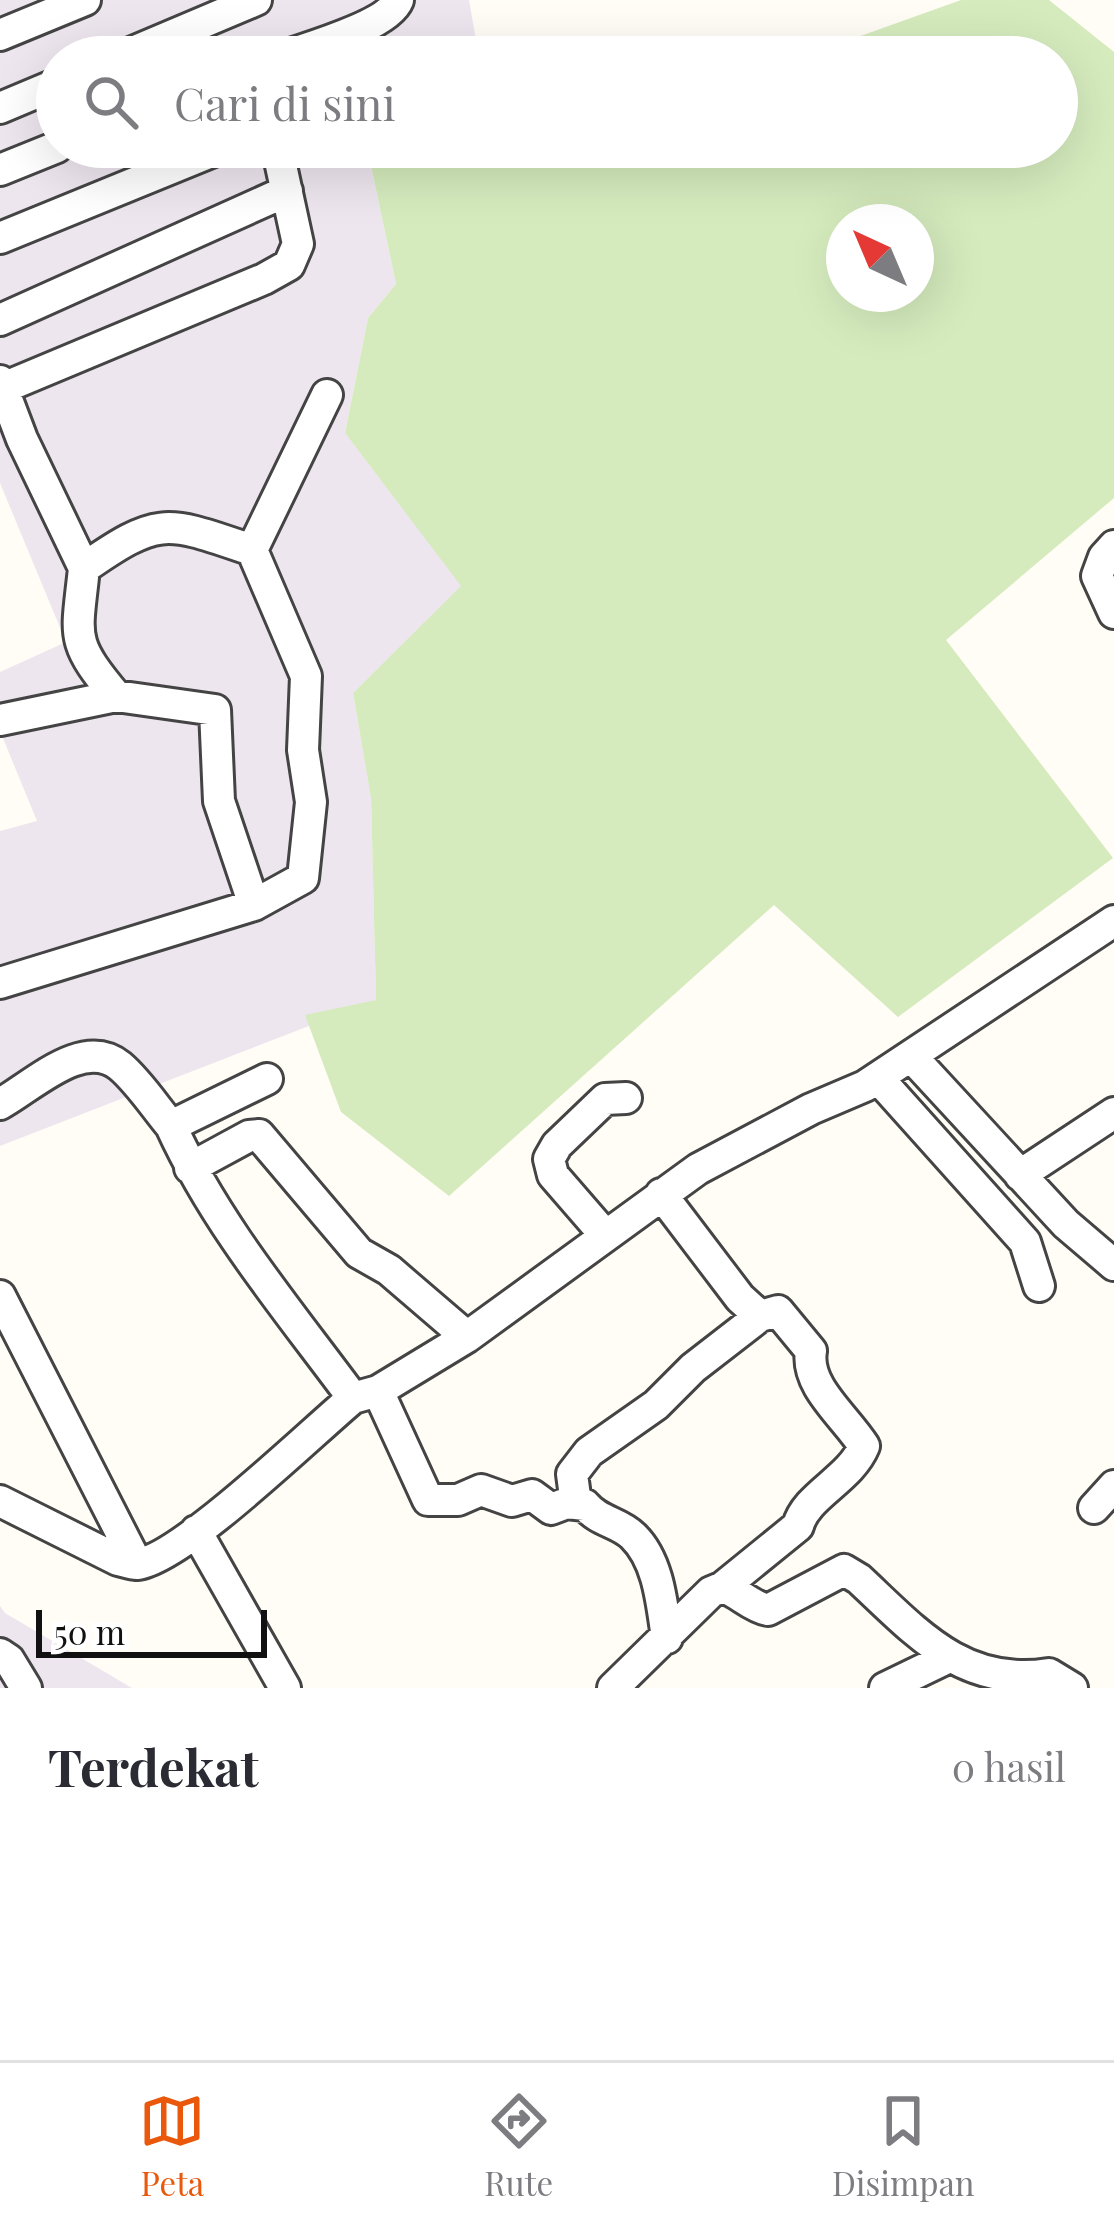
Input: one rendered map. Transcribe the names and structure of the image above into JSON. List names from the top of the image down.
{
  "scale_bar": "50 m",
  "north": "top left",
  "page": {
    "search": "Cari di sini",
    "scale": "50 m",
    "heading": ["Terdekat", "0 hasil"],
    "nav": ["Peta", "Rute", "Disimpan"]
  }
}
